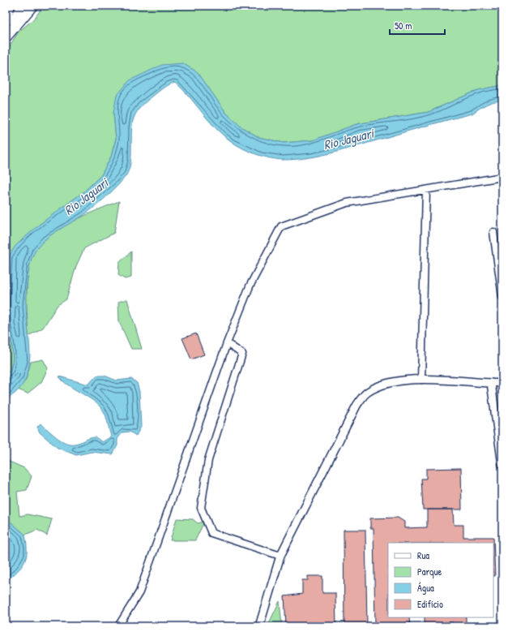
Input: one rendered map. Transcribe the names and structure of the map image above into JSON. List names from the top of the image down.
{
  "water": ["Rio Jaguari"],
  "legend": [
    "Rua",
    "Parque",
    "Água",
    "Edifício"
  ],
  "scale_bar": "50 m"
}
